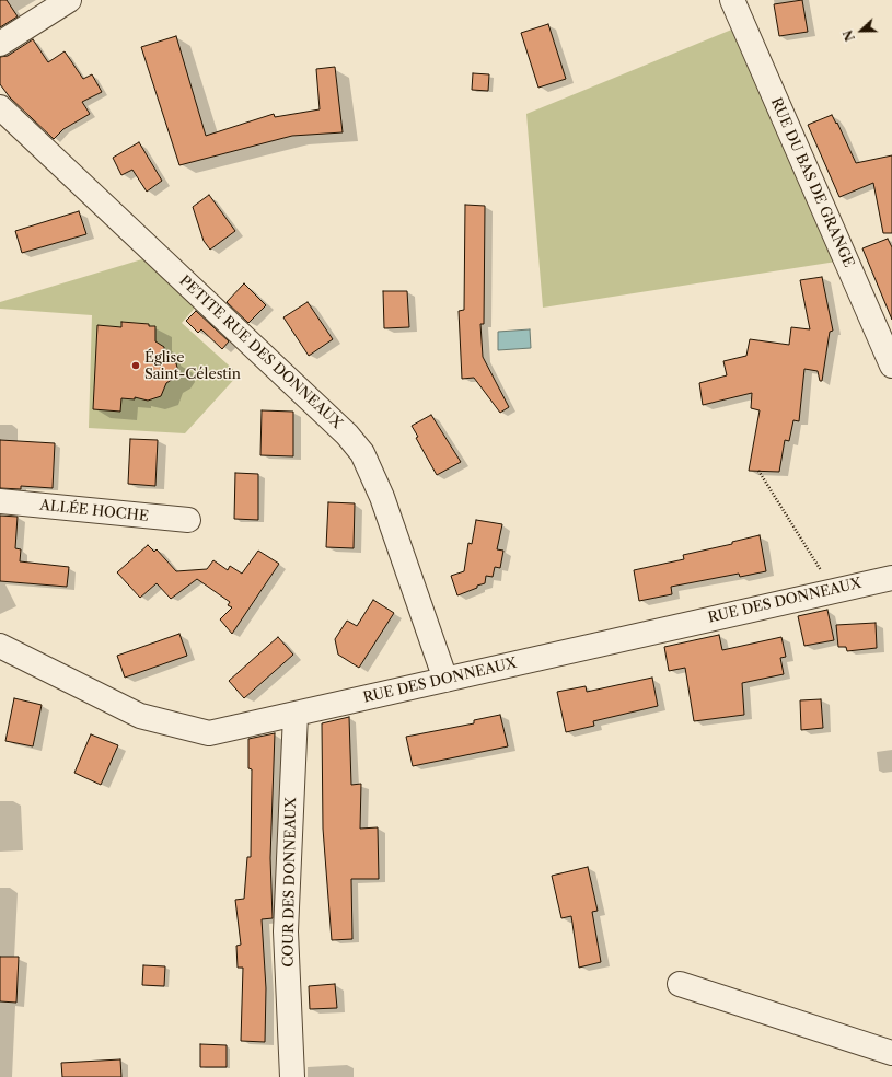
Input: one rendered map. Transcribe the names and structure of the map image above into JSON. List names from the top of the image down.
{
  "streets": {
    "street": [
      "RUE DU BAS DE GRANGE",
      "PETITE RUE DES DONNEAUX",
      "ALLÉE HOCHE",
      "RUE DES DONNEAUX",
      "COUR DES DONNEAUX"
    ]
  },
  "crossings": [
    ["PETITE RUE DES DONNEAUX", "RUE DES DONNEAUX"],
    ["RUE DES DONNEAUX", "COUR DES DONNEAUX"]
  ],
  "places": ["Église Saint-Célestin"],
  "north": "left"
}
